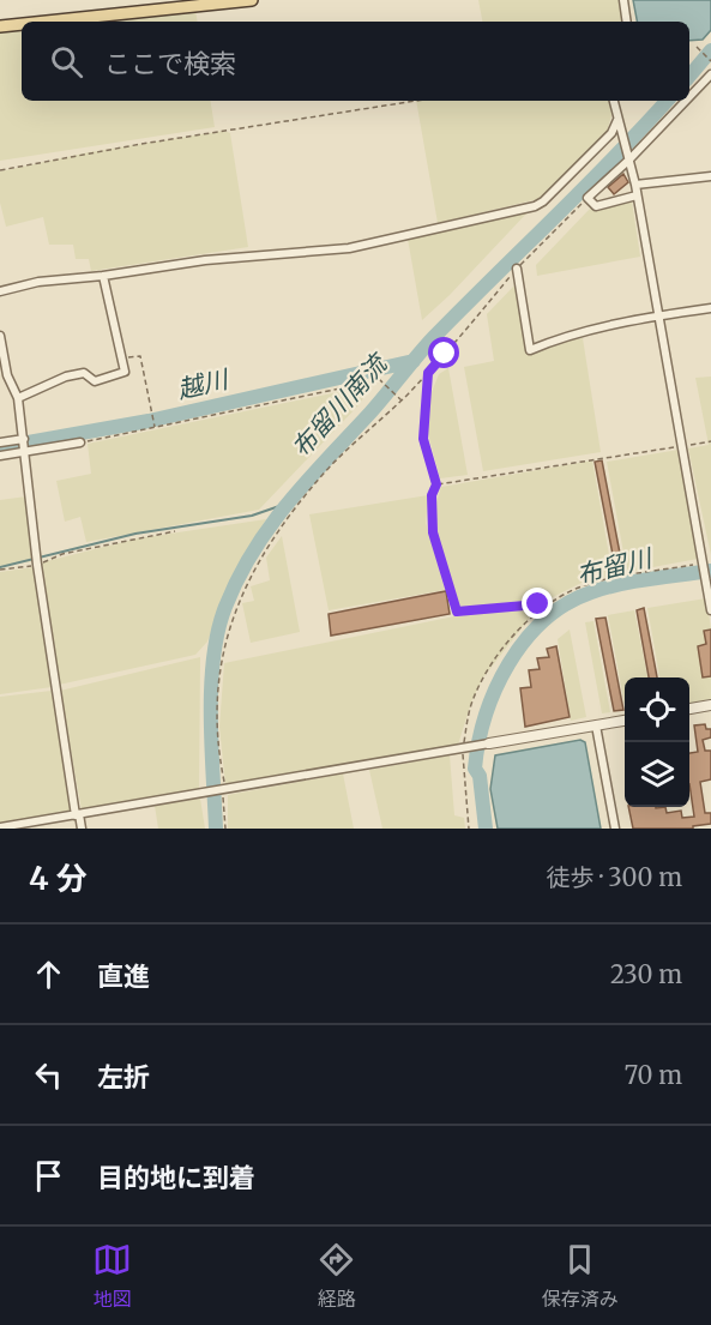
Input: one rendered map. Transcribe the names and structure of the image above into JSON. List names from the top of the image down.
{
  "water": ["越川", "布留川南流", "布留川"],
  "page": {
    "search": "ここで検索",
    "heading": ["4 分", "徒歩 · 300 m"],
    "list": [
      ["直進", "230 m"],
      ["左折", "70 m"],
      "目的地に到着"
    ],
    "nav": ["地図", "経路", "保存済み"]
  }
}
